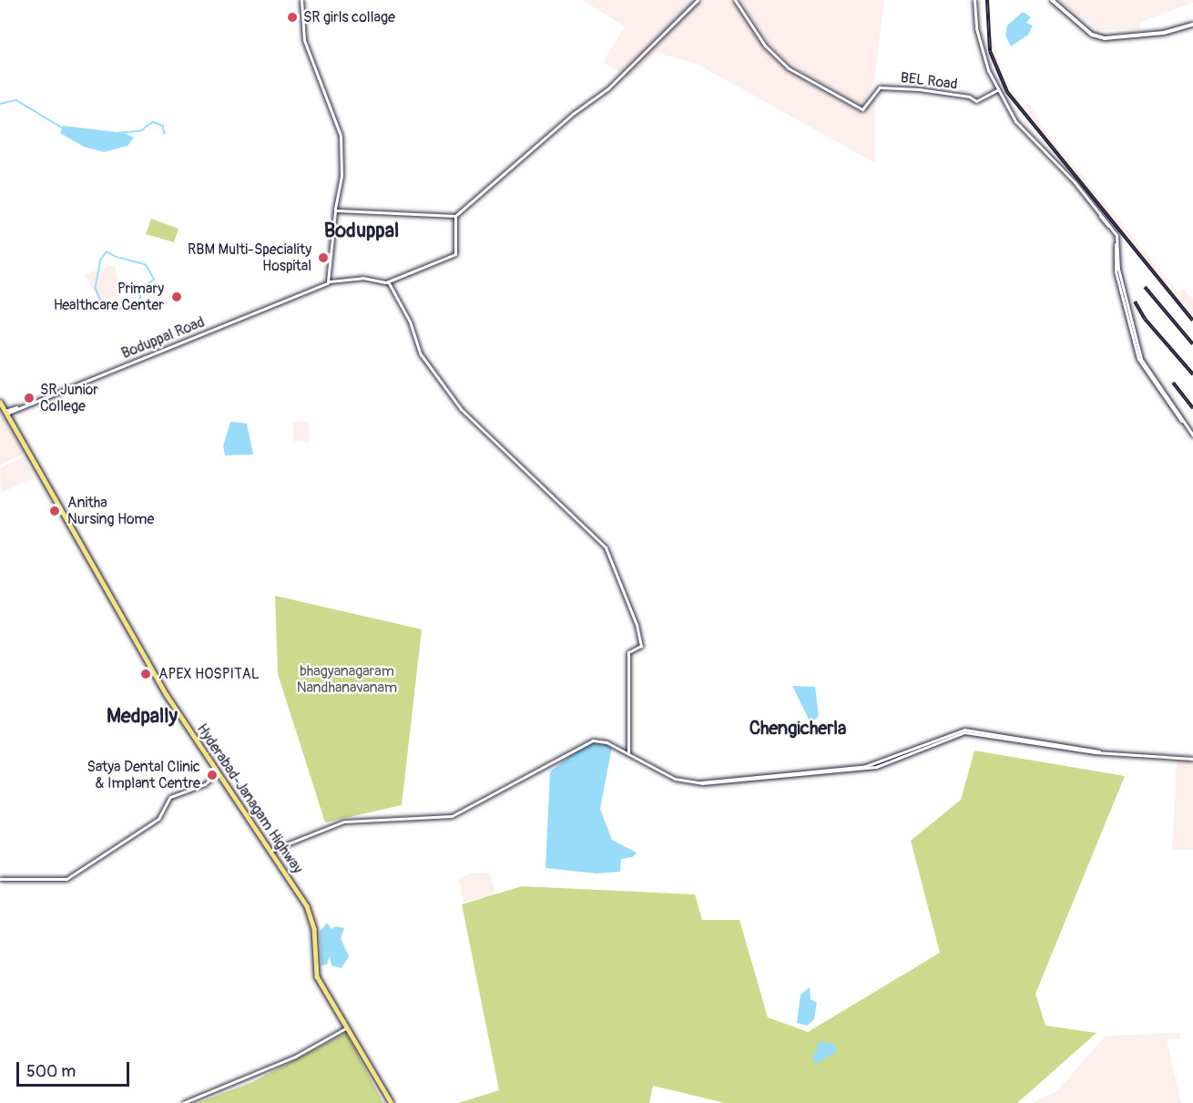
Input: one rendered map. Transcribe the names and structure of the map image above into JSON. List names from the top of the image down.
{
  "streets": {
    "highway": ["Hyderabad-Janagam Highway"],
    "street": ["BEL Road", "Boduppal Road"]
  },
  "crossings": [
    ["Boduppal Road", "Hyderabad-Janagam Highway"]
  ],
  "districts": ["Boduppal", "Medpally", "Chengicherla"],
  "parks": ["bhagyanagaram Nandhanavanam"],
  "places": [
    "SR girls collage",
    "RBM Multi-Speciality Hospital",
    "Primary Healthcare Center",
    "SR Junior College",
    "Anitha Nursing Home",
    "APEX HOSPITAL",
    "Satya Dental Clinic & Implant Centre"
  ],
  "scale_bar": "500 m"
}
